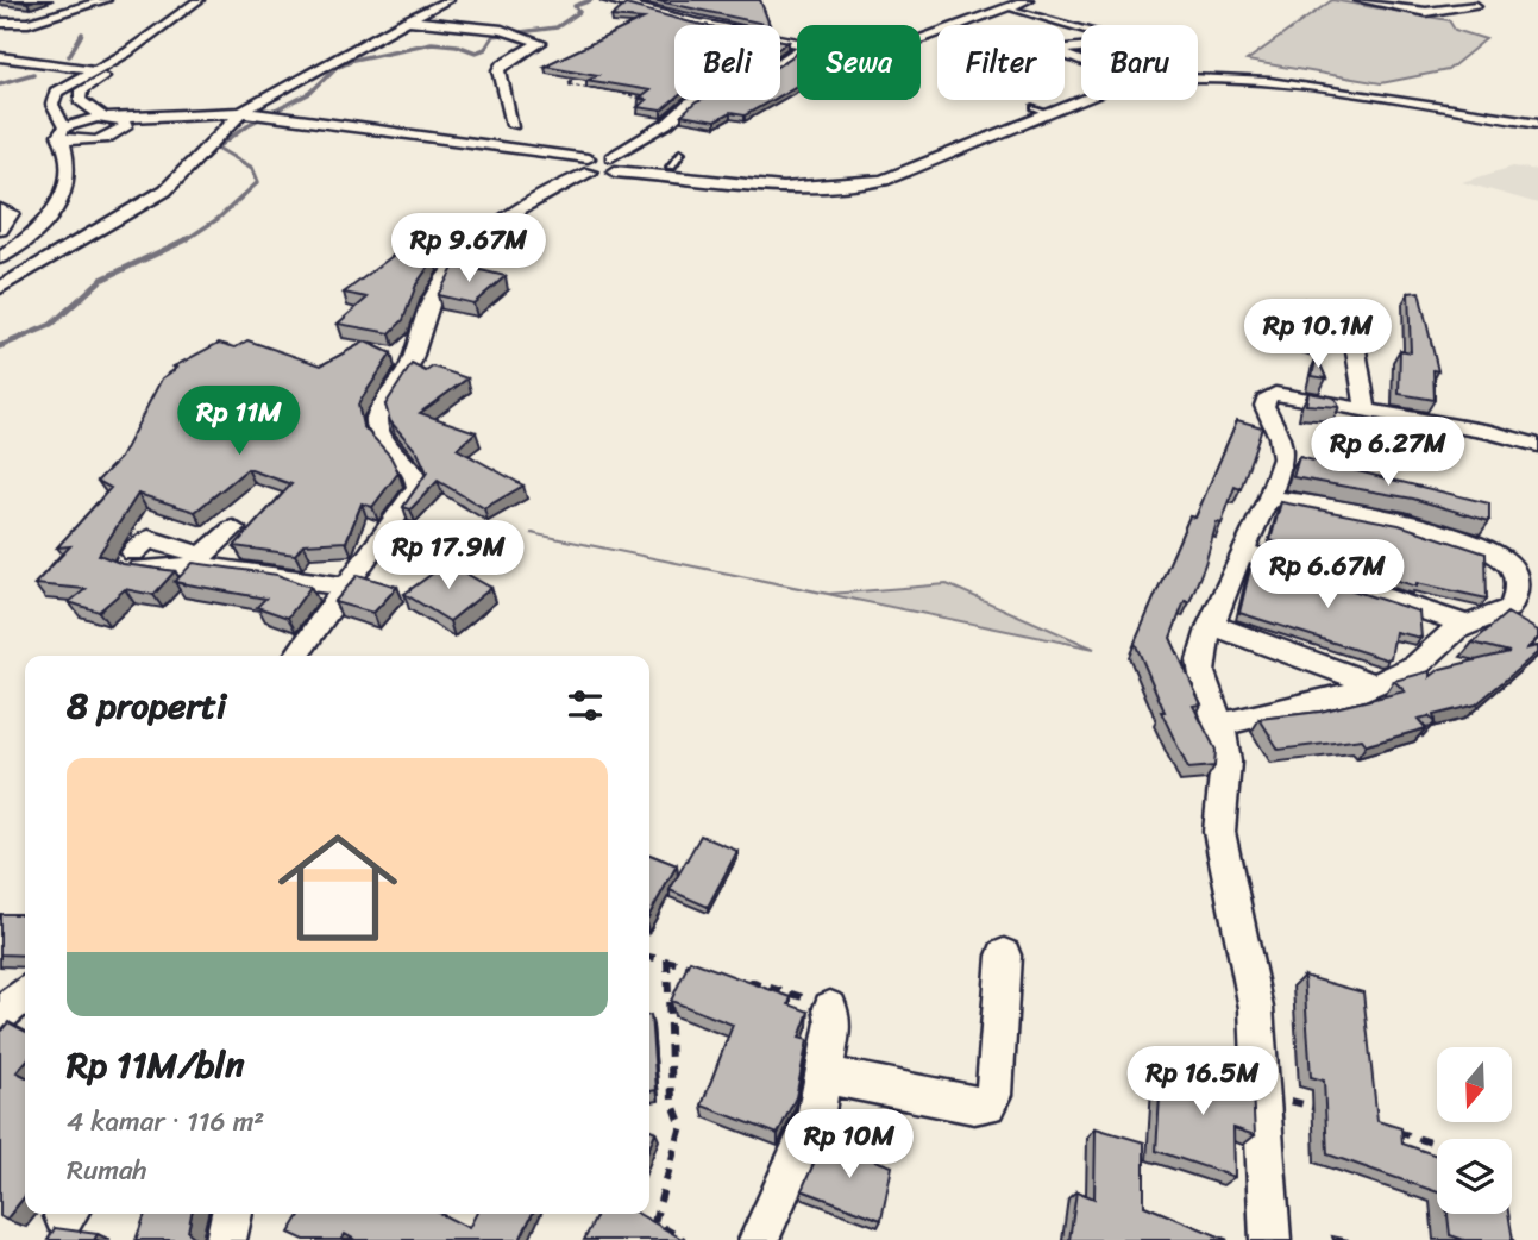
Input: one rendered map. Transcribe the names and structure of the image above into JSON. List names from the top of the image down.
{
  "north": "bottom",
  "page": {
    "chip": [
      "Beli",
      "Sewa",
      "Filter",
      "Baru"
    ],
    "price": [
      "Rp 9.67M",
      "Rp 10.1M",
      "Rp 11M",
      "Rp 6.27M",
      "Rp 17.9M",
      "Rp 6.67M",
      "Rp 16.5M",
      "Rp 10M"
    ],
    "heading": "8 properti",
    "list": [
      {
        "name": "Rp 11M/bln",
        "note": "4 kamar · 116 m² · Rumah"
      }
    ]
  }
}
